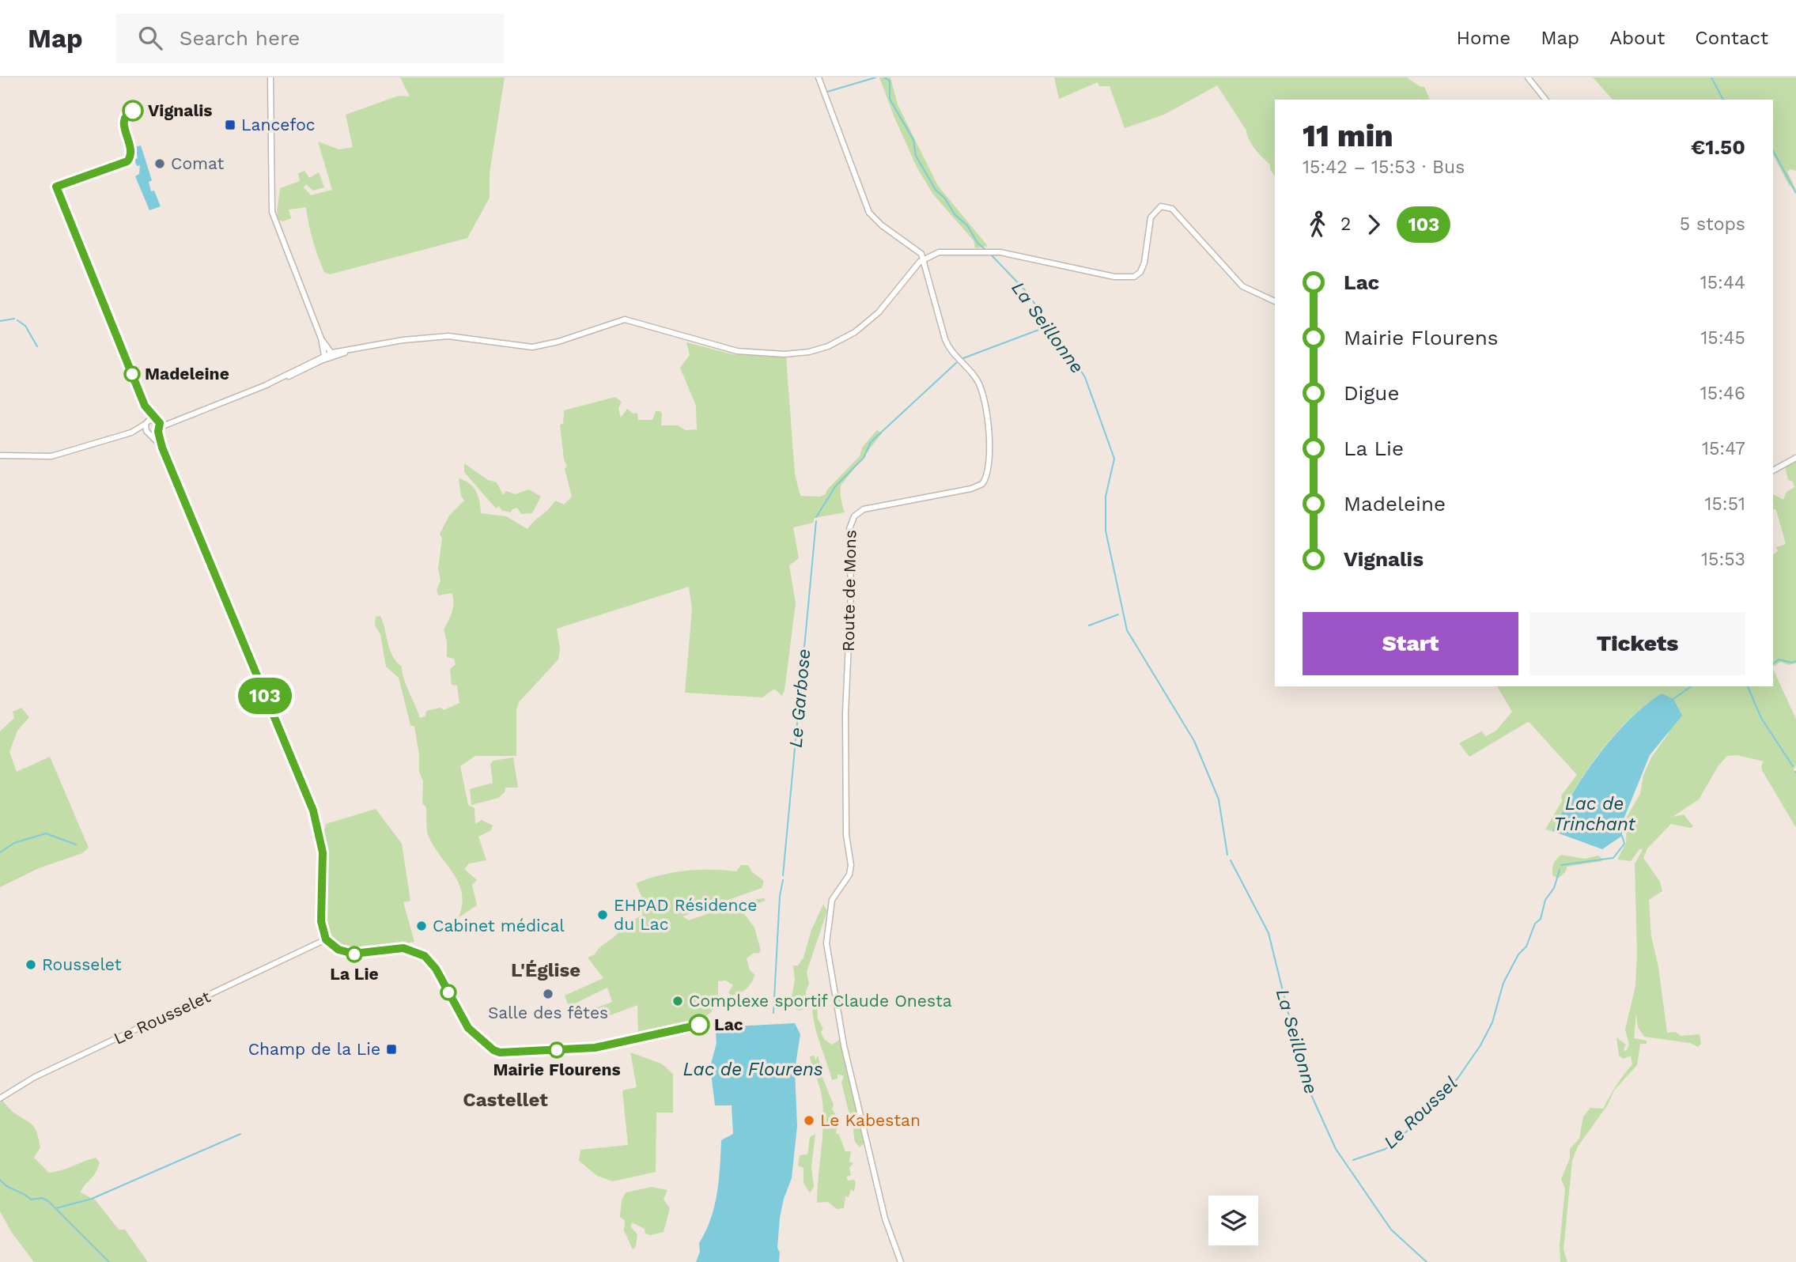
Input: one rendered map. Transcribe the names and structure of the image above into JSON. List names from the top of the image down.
{
  "streets": {
    "street": ["Route de Mons", "Le Rousselet"]
  },
  "districts": ["L'Église", "Castellet"],
  "water": [
    "La Seillonne",
    "Le Garbose",
    "Lac de Trinchant",
    "Lac de Flourens",
    "Le Roussel"
  ],
  "places": {
    "other": [
      "Vignalis",
      "Comat",
      "Madeleine",
      "EHPAD Résidence du Lac",
      "Cabinet médical",
      "La Lie",
      "Rousselet",
      "Salle des fêtes",
      "Complexe sportif Claude Onesta",
      "Lac",
      "Mairie Flourens",
      "Le Kabestan"
    ],
    "transit": ["Lancefoc", "Champ de la Lie"]
  },
  "lines": ["bus line 103"],
  "page": {
    "header": "Map",
    "search": "Search here",
    "nav": [
      "Home",
      "Map",
      "About",
      "Contact"
    ],
    "on_map": "103",
    "heading": ["11 min", "15:42 – 15:53 · Bus", "€1.50"],
    "legs": ["2", "103", "5 stops"],
    "list": [
      {
        "name": "Lac",
        "value": "15:44"
      },
      {
        "name": "Mairie Flourens",
        "value": "15:45"
      },
      {
        "name": "Digue",
        "value": "15:46"
      },
      {
        "name": "La Lie",
        "value": "15:47"
      },
      {
        "name": "Madeleine",
        "value": "15:51"
      },
      {
        "name": "Vignalis",
        "value": "15:53"
      }
    ],
    "buttons": ["Start", "Tickets"]
  }
}
